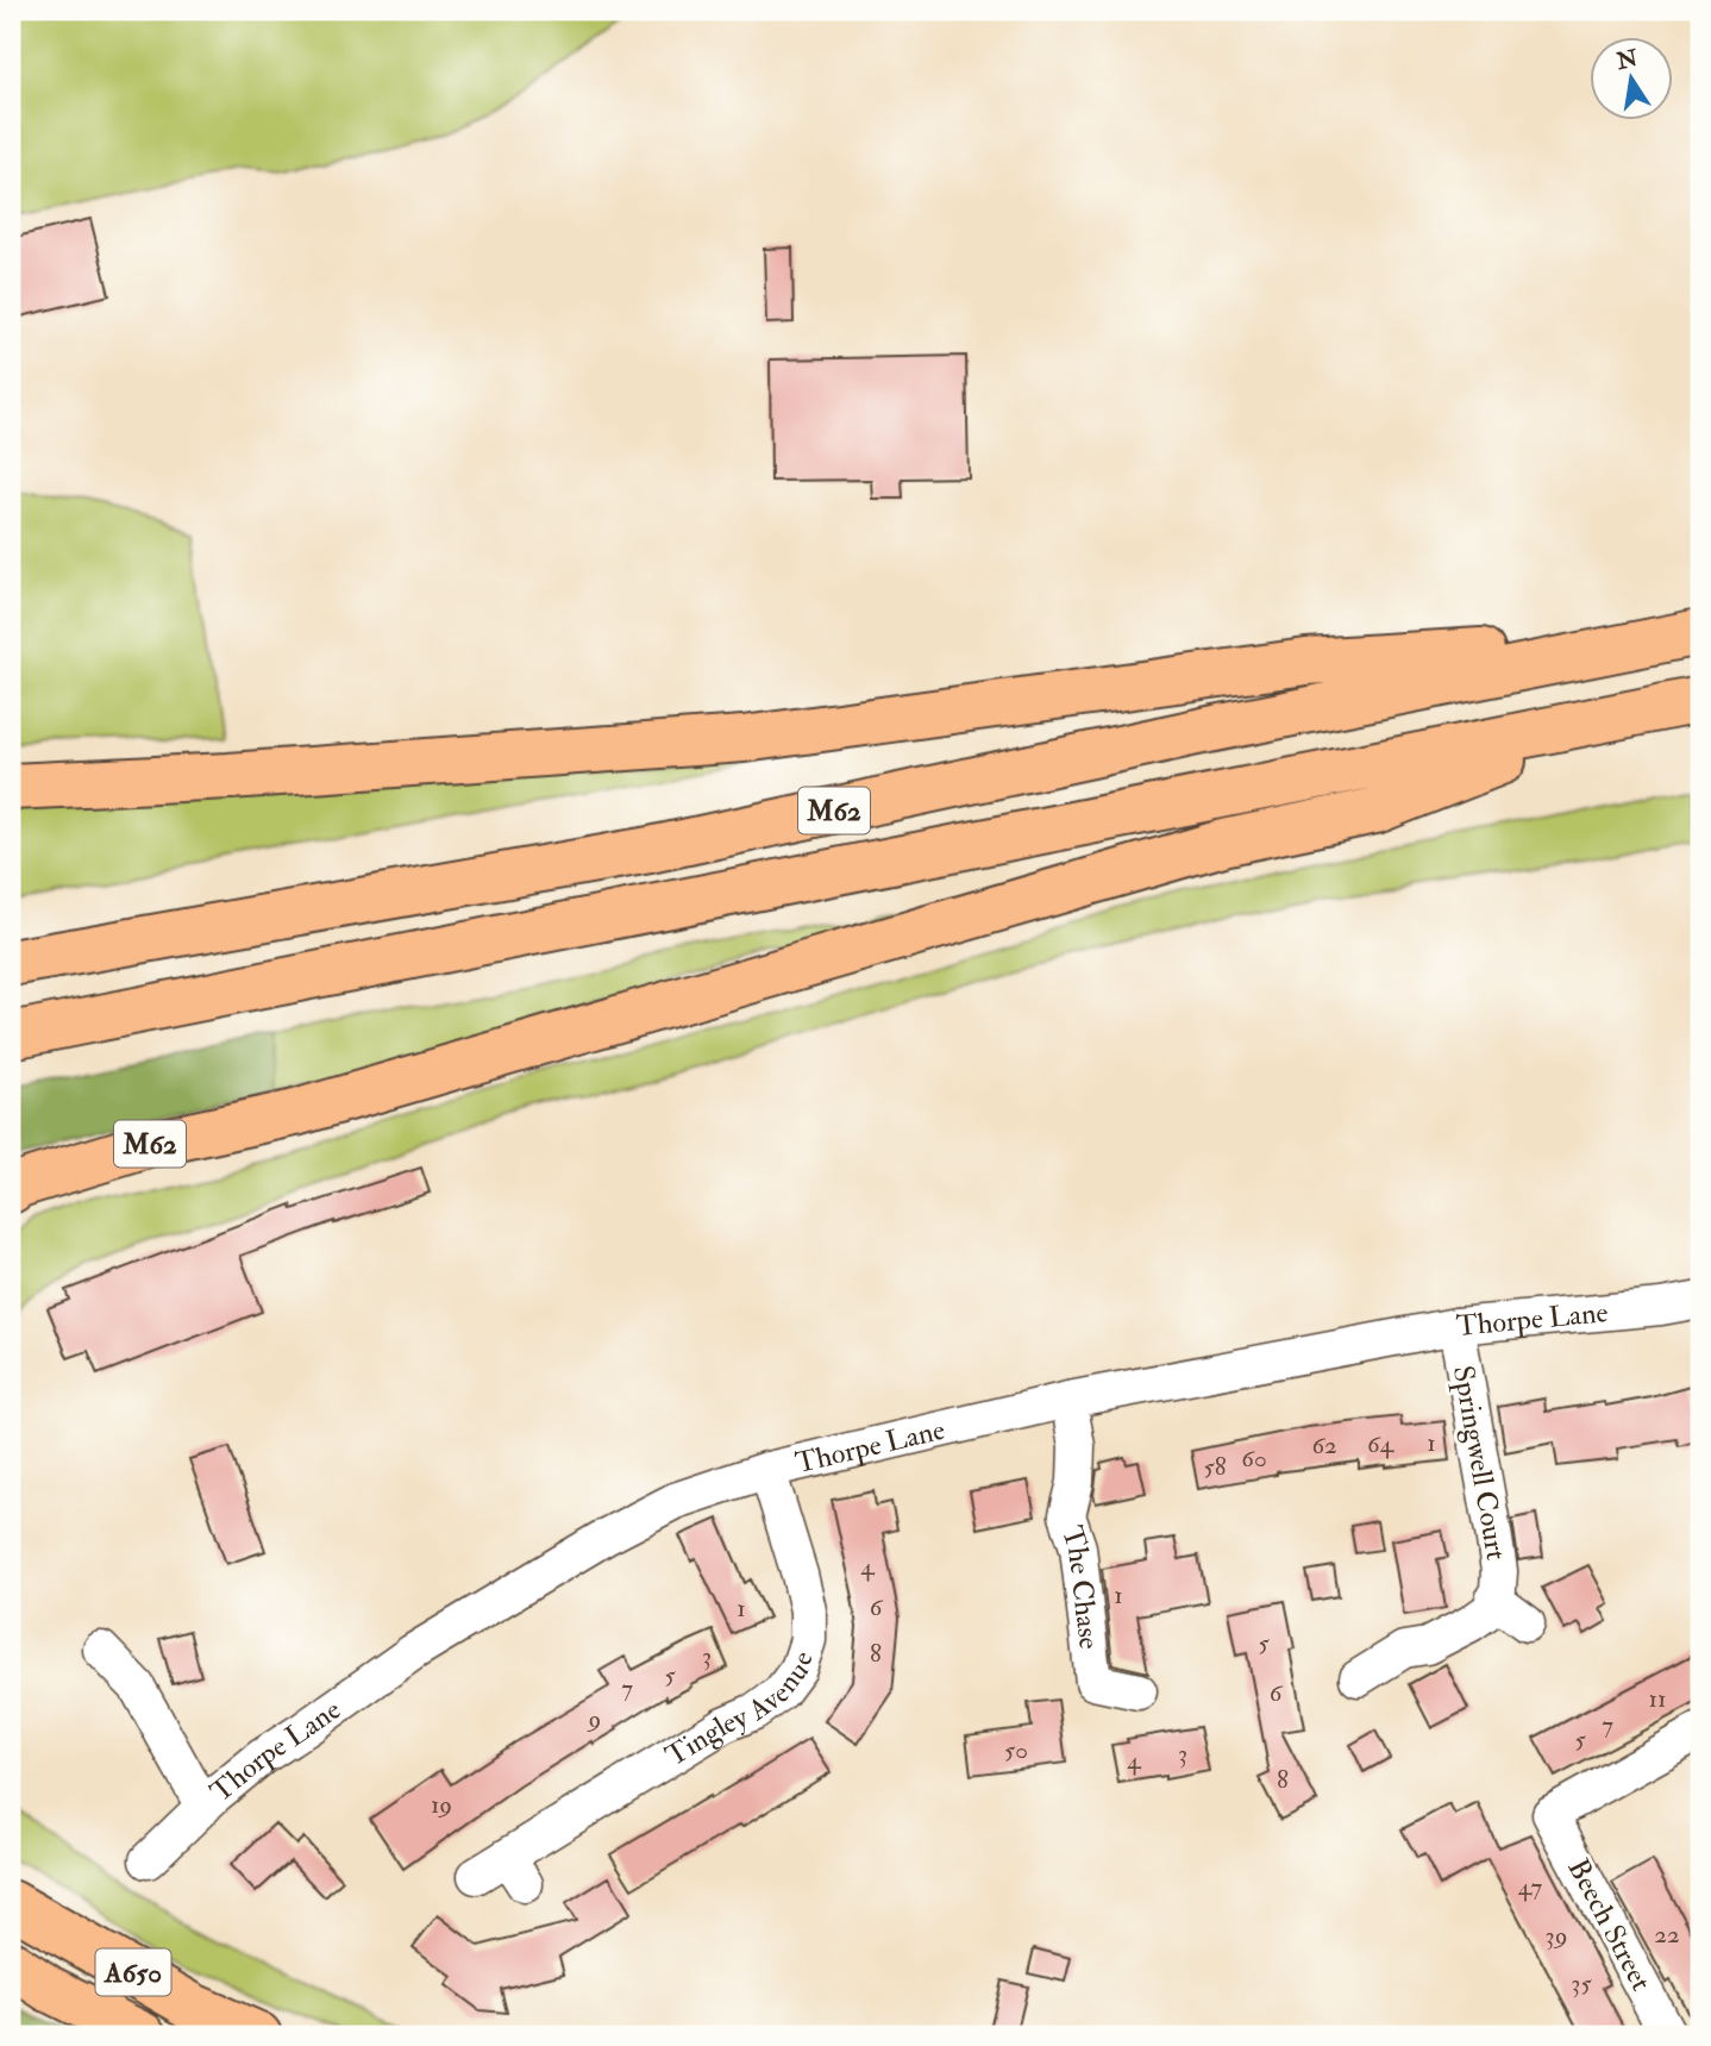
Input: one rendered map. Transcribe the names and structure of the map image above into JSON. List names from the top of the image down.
{
  "streets": {
    "main road": ["M62", "A650"],
    "street": [
      "Thorpe Lane",
      "Springwell Court",
      "The Chase",
      "Tingley Avenue",
      "Beech Street"
    ]
  },
  "crossings": [
    ["Thorpe Lane", "Springwell Court"],
    ["Thorpe Lane", "The Chase"],
    ["Thorpe Lane", "Tingley Avenue"]
  ],
  "house_numbers": [
    "1",
    "64",
    "62",
    "60",
    "58",
    "4",
    "1",
    "6",
    "1",
    "5",
    "8",
    "3",
    "5",
    "7",
    "6",
    "11",
    "9",
    "7",
    "5",
    "50",
    "3",
    "4",
    "8",
    "19",
    "47",
    "22",
    "39",
    "35"
  ],
  "north": "top"
}
